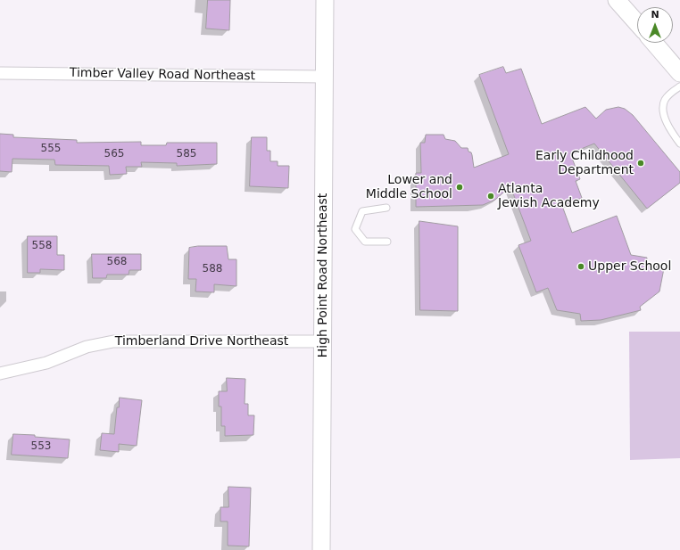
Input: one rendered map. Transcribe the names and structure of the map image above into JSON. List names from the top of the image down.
{
  "streets": {
    "street": ["Timber Valley Road Northeast", "High Point Road Northeast", "Timberland Drive Northeast"]
  },
  "crossings": [
    ["Timber Valley Road Northeast", "High Point Road Northeast"],
    ["High Point Road Northeast", "Timberland Drive Northeast"]
  ],
  "places": [
    "Early Childhood Department",
    "Lower and Middle School",
    "Atlanta Jewish Academy",
    "Upper School"
  ],
  "house_numbers": [
    "555",
    "565",
    "585",
    "558",
    "568",
    "588",
    "553"
  ],
  "north": "top"
}
